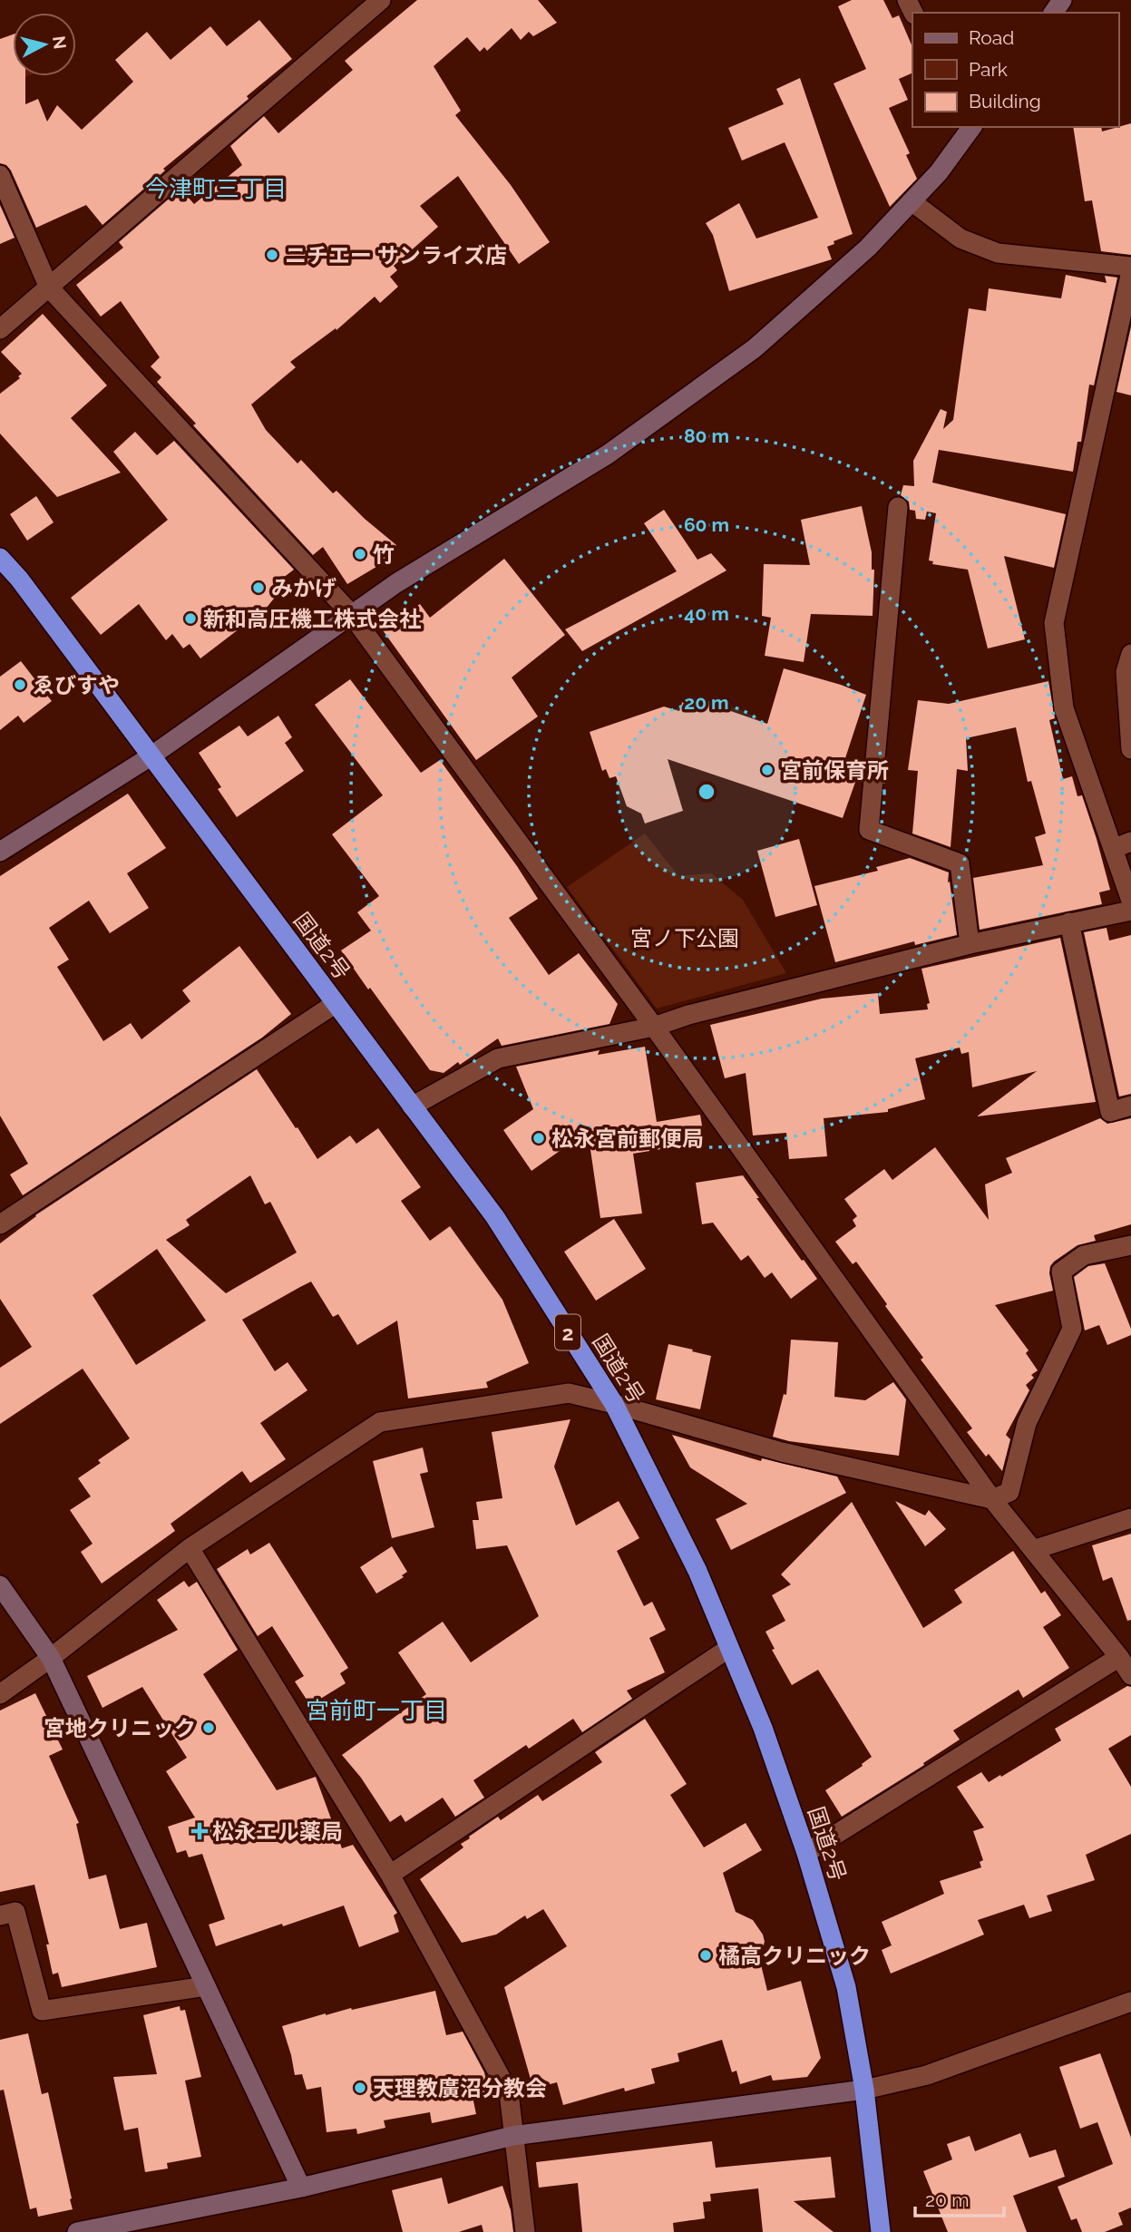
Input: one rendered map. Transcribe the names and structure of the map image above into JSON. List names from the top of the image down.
{
  "streets": {
    "highway": ["国道2号", "2"]
  },
  "districts": ["今津町三丁目", "宮前町一丁目"],
  "parks": ["宮ノ下公園"],
  "places": {
    "other": [
      "ニチエー サンライズ店",
      "竹",
      "みかげ",
      "新和高圧機工株式会社",
      "ゑびすや",
      "宮前保育所",
      "松永宮前郵便局",
      "宮地クリニック",
      "橘高クリニック",
      "天理教廣沼分教会"
    ],
    "health": ["松永エル薬局"]
  },
  "legend": ["Road", "Park", "Building"],
  "scale_bar": "20 m",
  "north": "right",
  "rings": [
    "80 m",
    "60 m",
    "40 m",
    "20 m"
  ]
}
